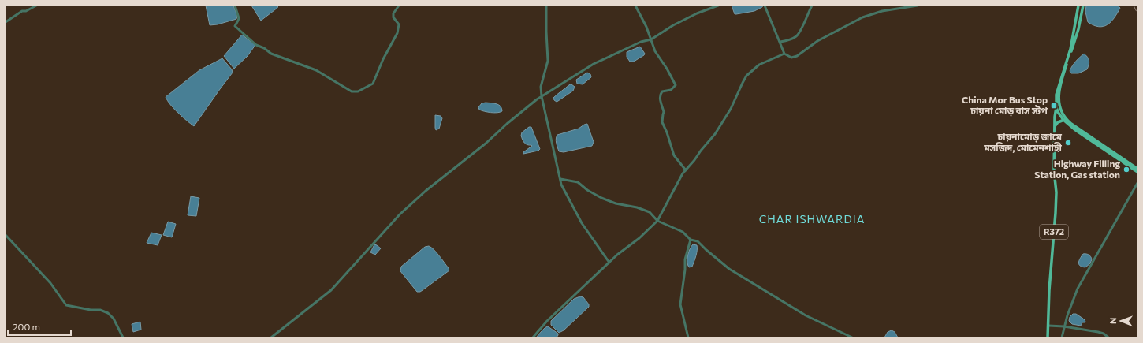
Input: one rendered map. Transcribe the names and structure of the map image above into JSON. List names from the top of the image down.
{
  "streets": {
    "main road": ["R372"]
  },
  "districts": ["CHAR ISHWARDIA"],
  "places": {
    "transit": ["China Mor Bus Stop চায়না মোড় বাস স্টপ"],
    "other": ["চায়নামোড় জামে মসজিদ, মোমেনশাহী", "Highway Filling Station, Gas station"]
  },
  "scale_bar": "200 m",
  "north": "left"
}
